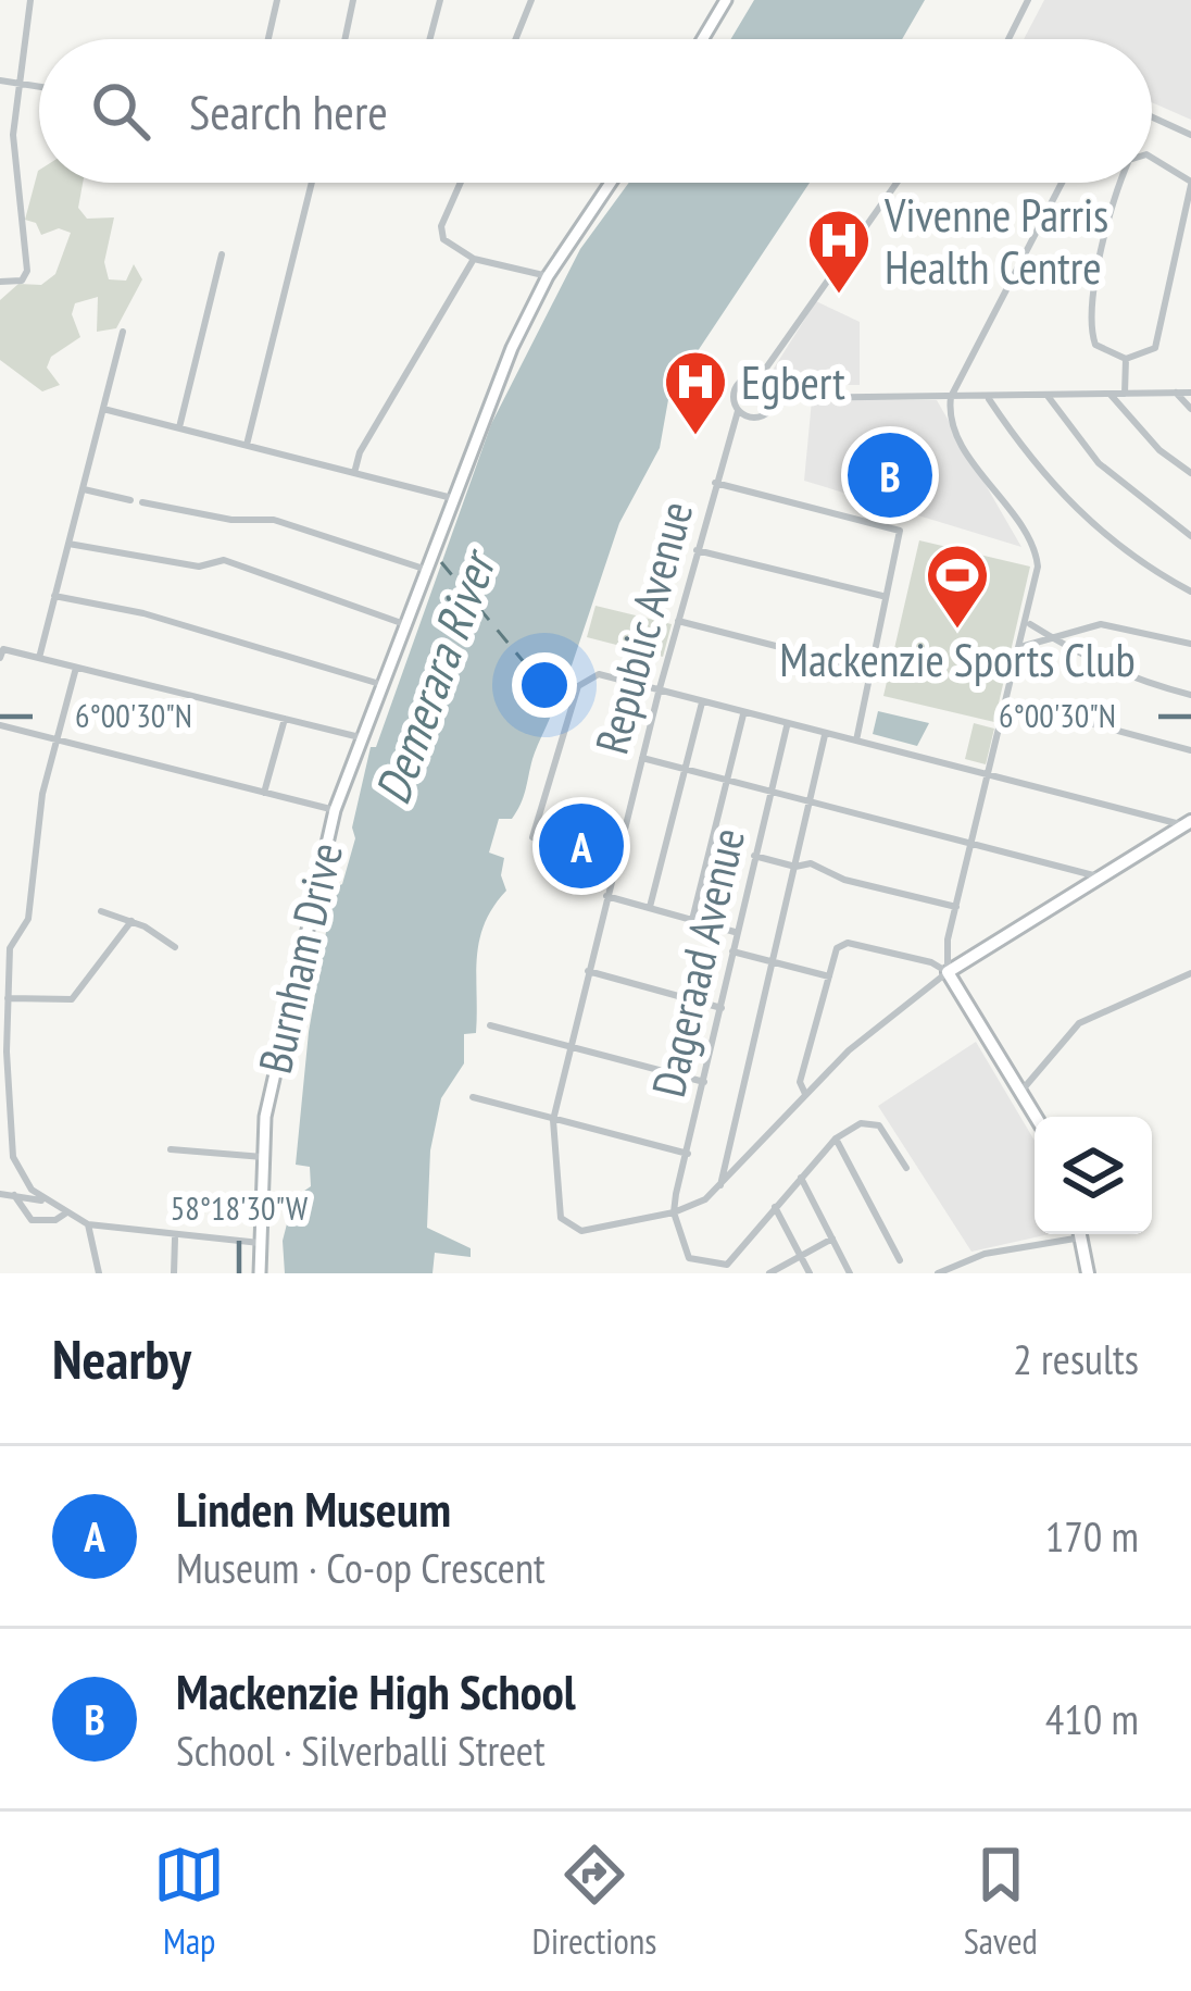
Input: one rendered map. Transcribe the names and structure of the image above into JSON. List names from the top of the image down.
{
  "streets": {
    "street": ["Republic Avenue", "Burnham Drive", "Dageraad Avenue"]
  },
  "crossings": [
    ["Republic Avenue", "Dageraad Avenue"]
  ],
  "water": ["Demerara River"],
  "places": {
    "hospital": ["Vivenne Parris Health Centre", "Egbert"],
    "sports": ["Mackenzie Sports Club"]
  },
  "page": {
    "search": "Search here",
    "pins": ["B", "A"],
    "heading": ["Nearby", "2 results"],
    "list": [
      {
        "mark": "A",
        "name": "Linden Museum",
        "note": "Museum · Co-op Crescent",
        "value": "170 m"
      },
      {
        "mark": "B",
        "name": "Mackenzie High School",
        "note": "School · Silverballi Street",
        "value": "410 m"
      }
    ],
    "nav": ["Map", "Directions", "Saved"]
  },
  "coordinates": ["6°00'30\"N", "58°18'30\"W"]
}
